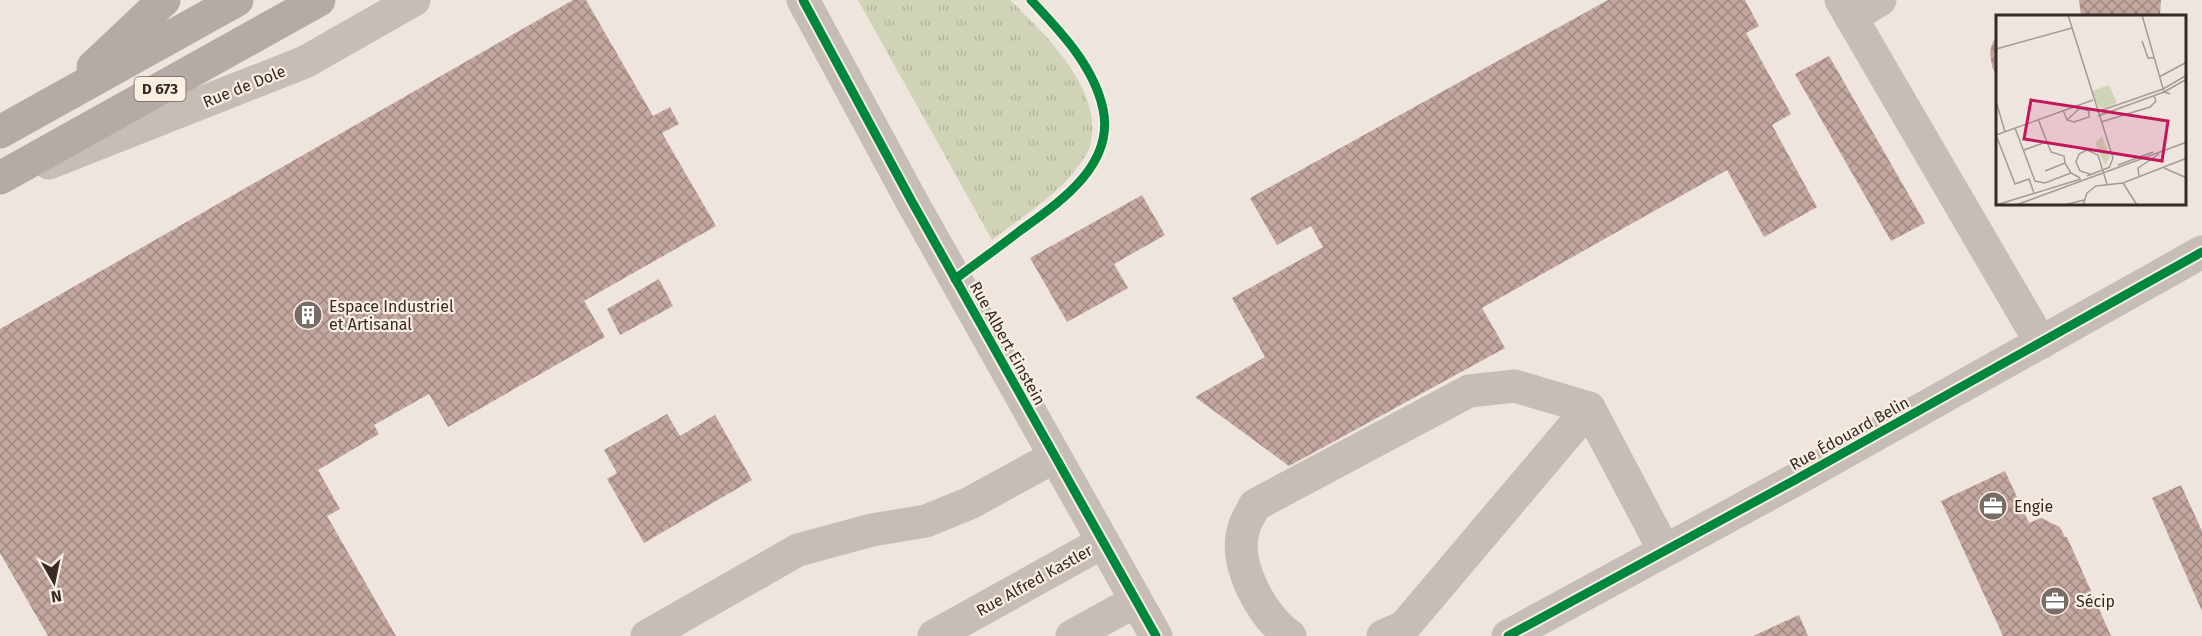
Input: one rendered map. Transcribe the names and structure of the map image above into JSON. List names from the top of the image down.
{
  "streets": {
    "main road": ["Rue de Dole", "D 673"],
    "street": ["Rue Albert Einstein", "Rue Édouard Belin", "Rue Alfred Kastler"]
  },
  "crossings": [
    ["Rue Albert Einstein", "Rue Alfred Kastler"]
  ],
  "places": {
    "building": ["Espace Industriel et Artisanal"],
    "office": ["Engie", "Sécip"]
  },
  "north": "bottom"
}
